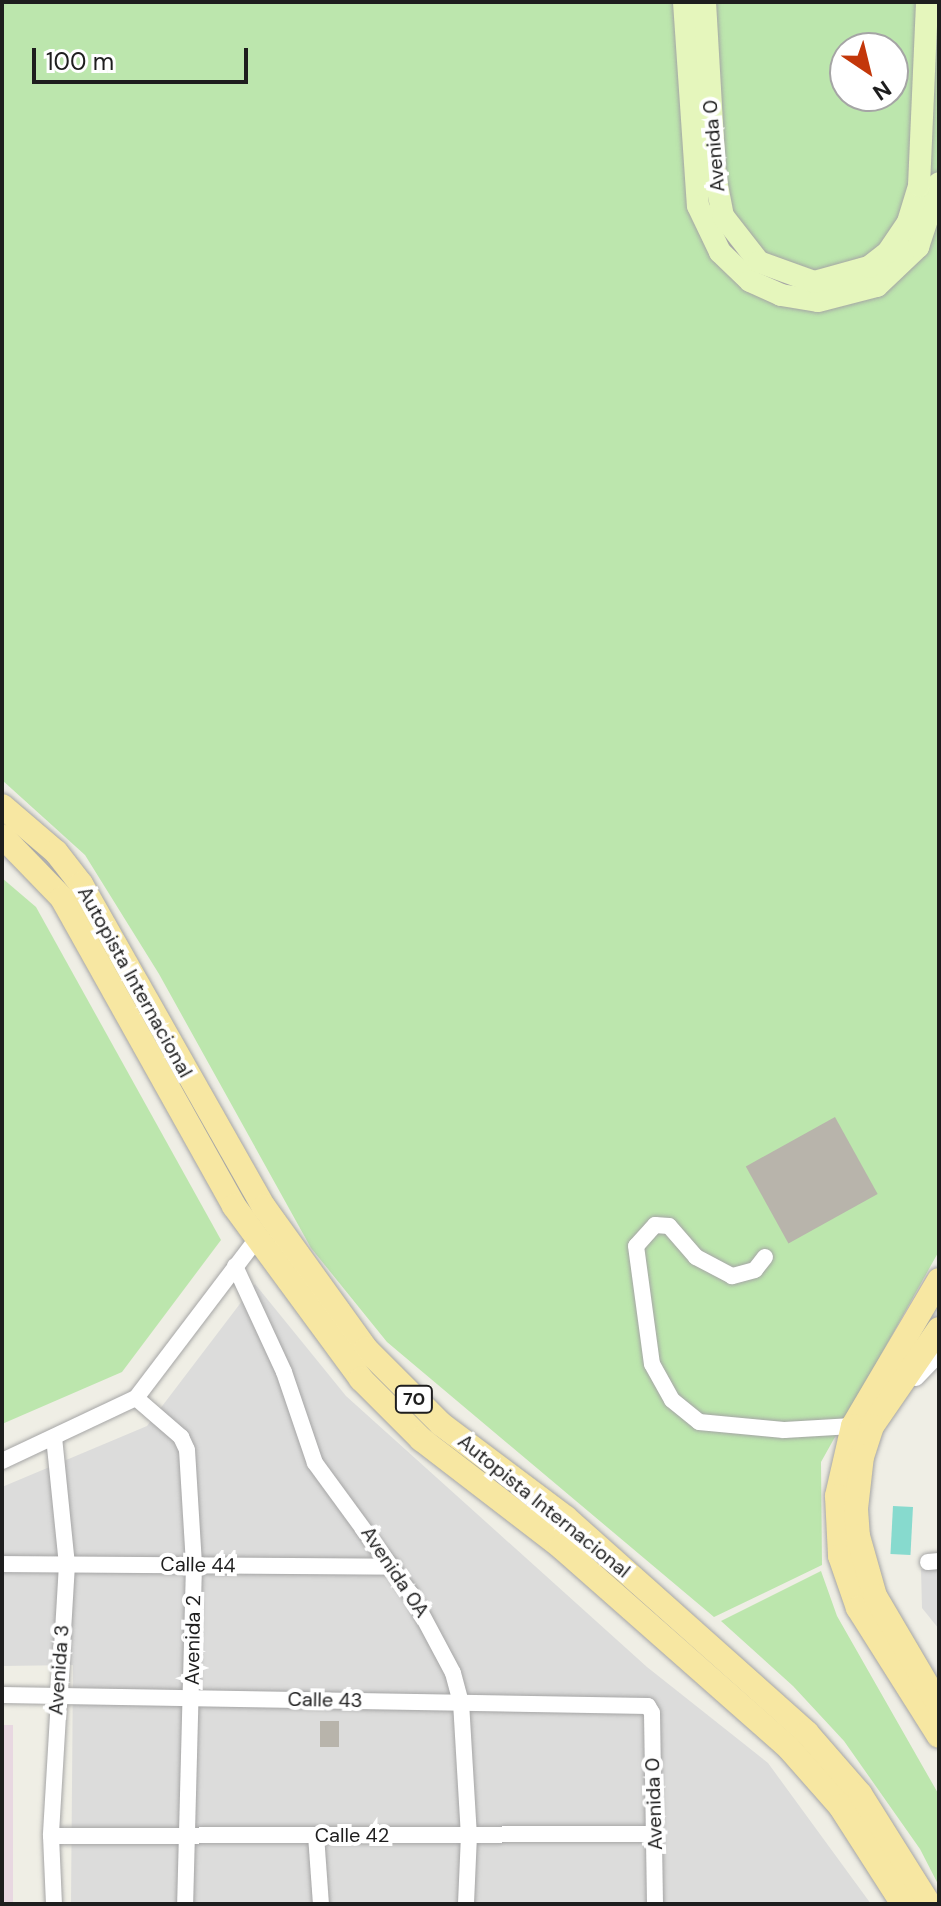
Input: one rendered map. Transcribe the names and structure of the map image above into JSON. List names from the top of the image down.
{
  "streets": {
    "main road": ["Avenida 0", "Autopista Internacional", "70"],
    "street": [
      "Calle 44",
      "Avenida 0A",
      "Avenida 2",
      "Avenida 3",
      "Calle 43",
      "Calle 42"
    ]
  },
  "crossings": [
    ["Avenida 0", "Calle 43"],
    ["Avenida 0", "Calle 42"],
    ["Calle 44", "Avenida 0A"],
    ["Calle 44", "Avenida 2"],
    ["Calle 44", "Avenida 3"],
    ["Avenida 0A", "Calle 43"],
    ["Avenida 0A", "Calle 42"],
    ["Avenida 2", "Calle 43"],
    ["Avenida 2", "Calle 42"],
    ["Avenida 3", "Calle 43"],
    ["Avenida 3", "Calle 42"]
  ],
  "scale_bar": "100 m",
  "north": "bottom right"
}
